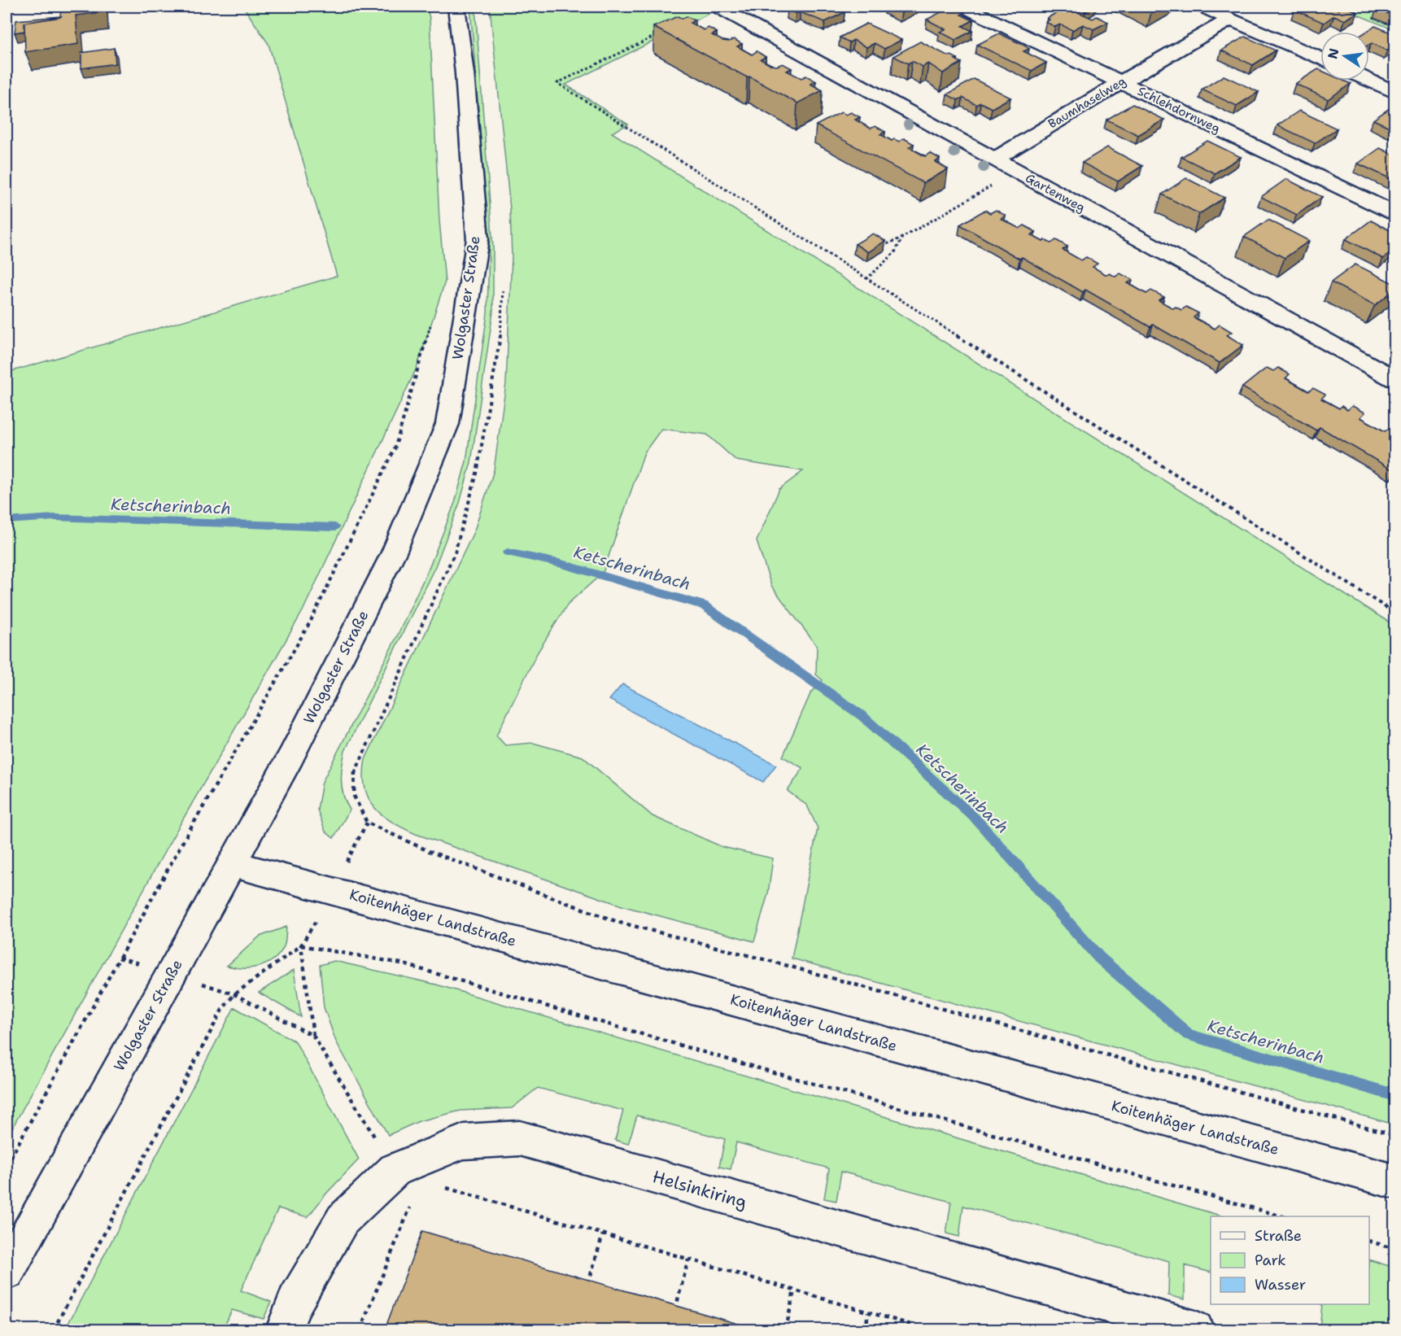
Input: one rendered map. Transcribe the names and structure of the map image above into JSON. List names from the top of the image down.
{
  "streets": {
    "street": [
      "Baumhaselweg",
      "Schlehdornweg",
      "Gartenweg",
      "Wolgaster Straße",
      "Koitenhäger Landstraße",
      "Helsinkiring"
    ]
  },
  "crossings": [
    ["Baumhaselweg", "Schlehdornweg"],
    ["Baumhaselweg", "Gartenweg"],
    ["Wolgaster Straße", "Koitenhäger Landstraße"]
  ],
  "water": ["Ketscherinbach"],
  "legend": ["Straße", "Park", "Wasser"],
  "north": "left"
}
